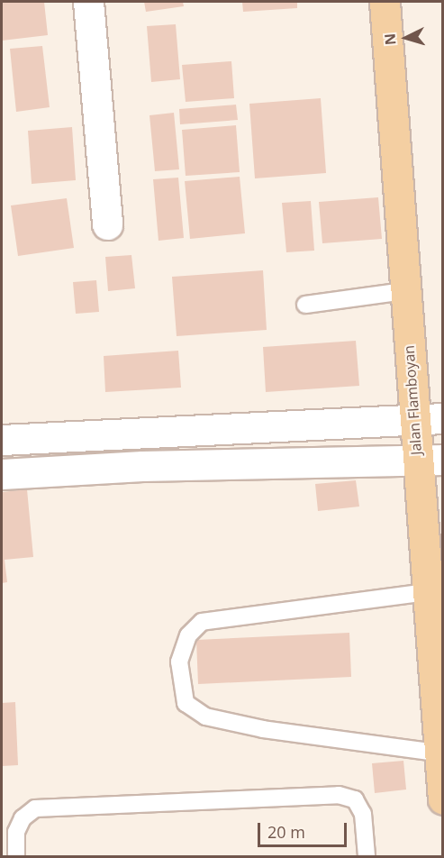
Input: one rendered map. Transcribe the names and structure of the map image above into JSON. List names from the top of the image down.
{
  "streets": {
    "main road": ["Jalan Flamboyan"]
  },
  "scale_bar": "20 m",
  "north": "left"
}
